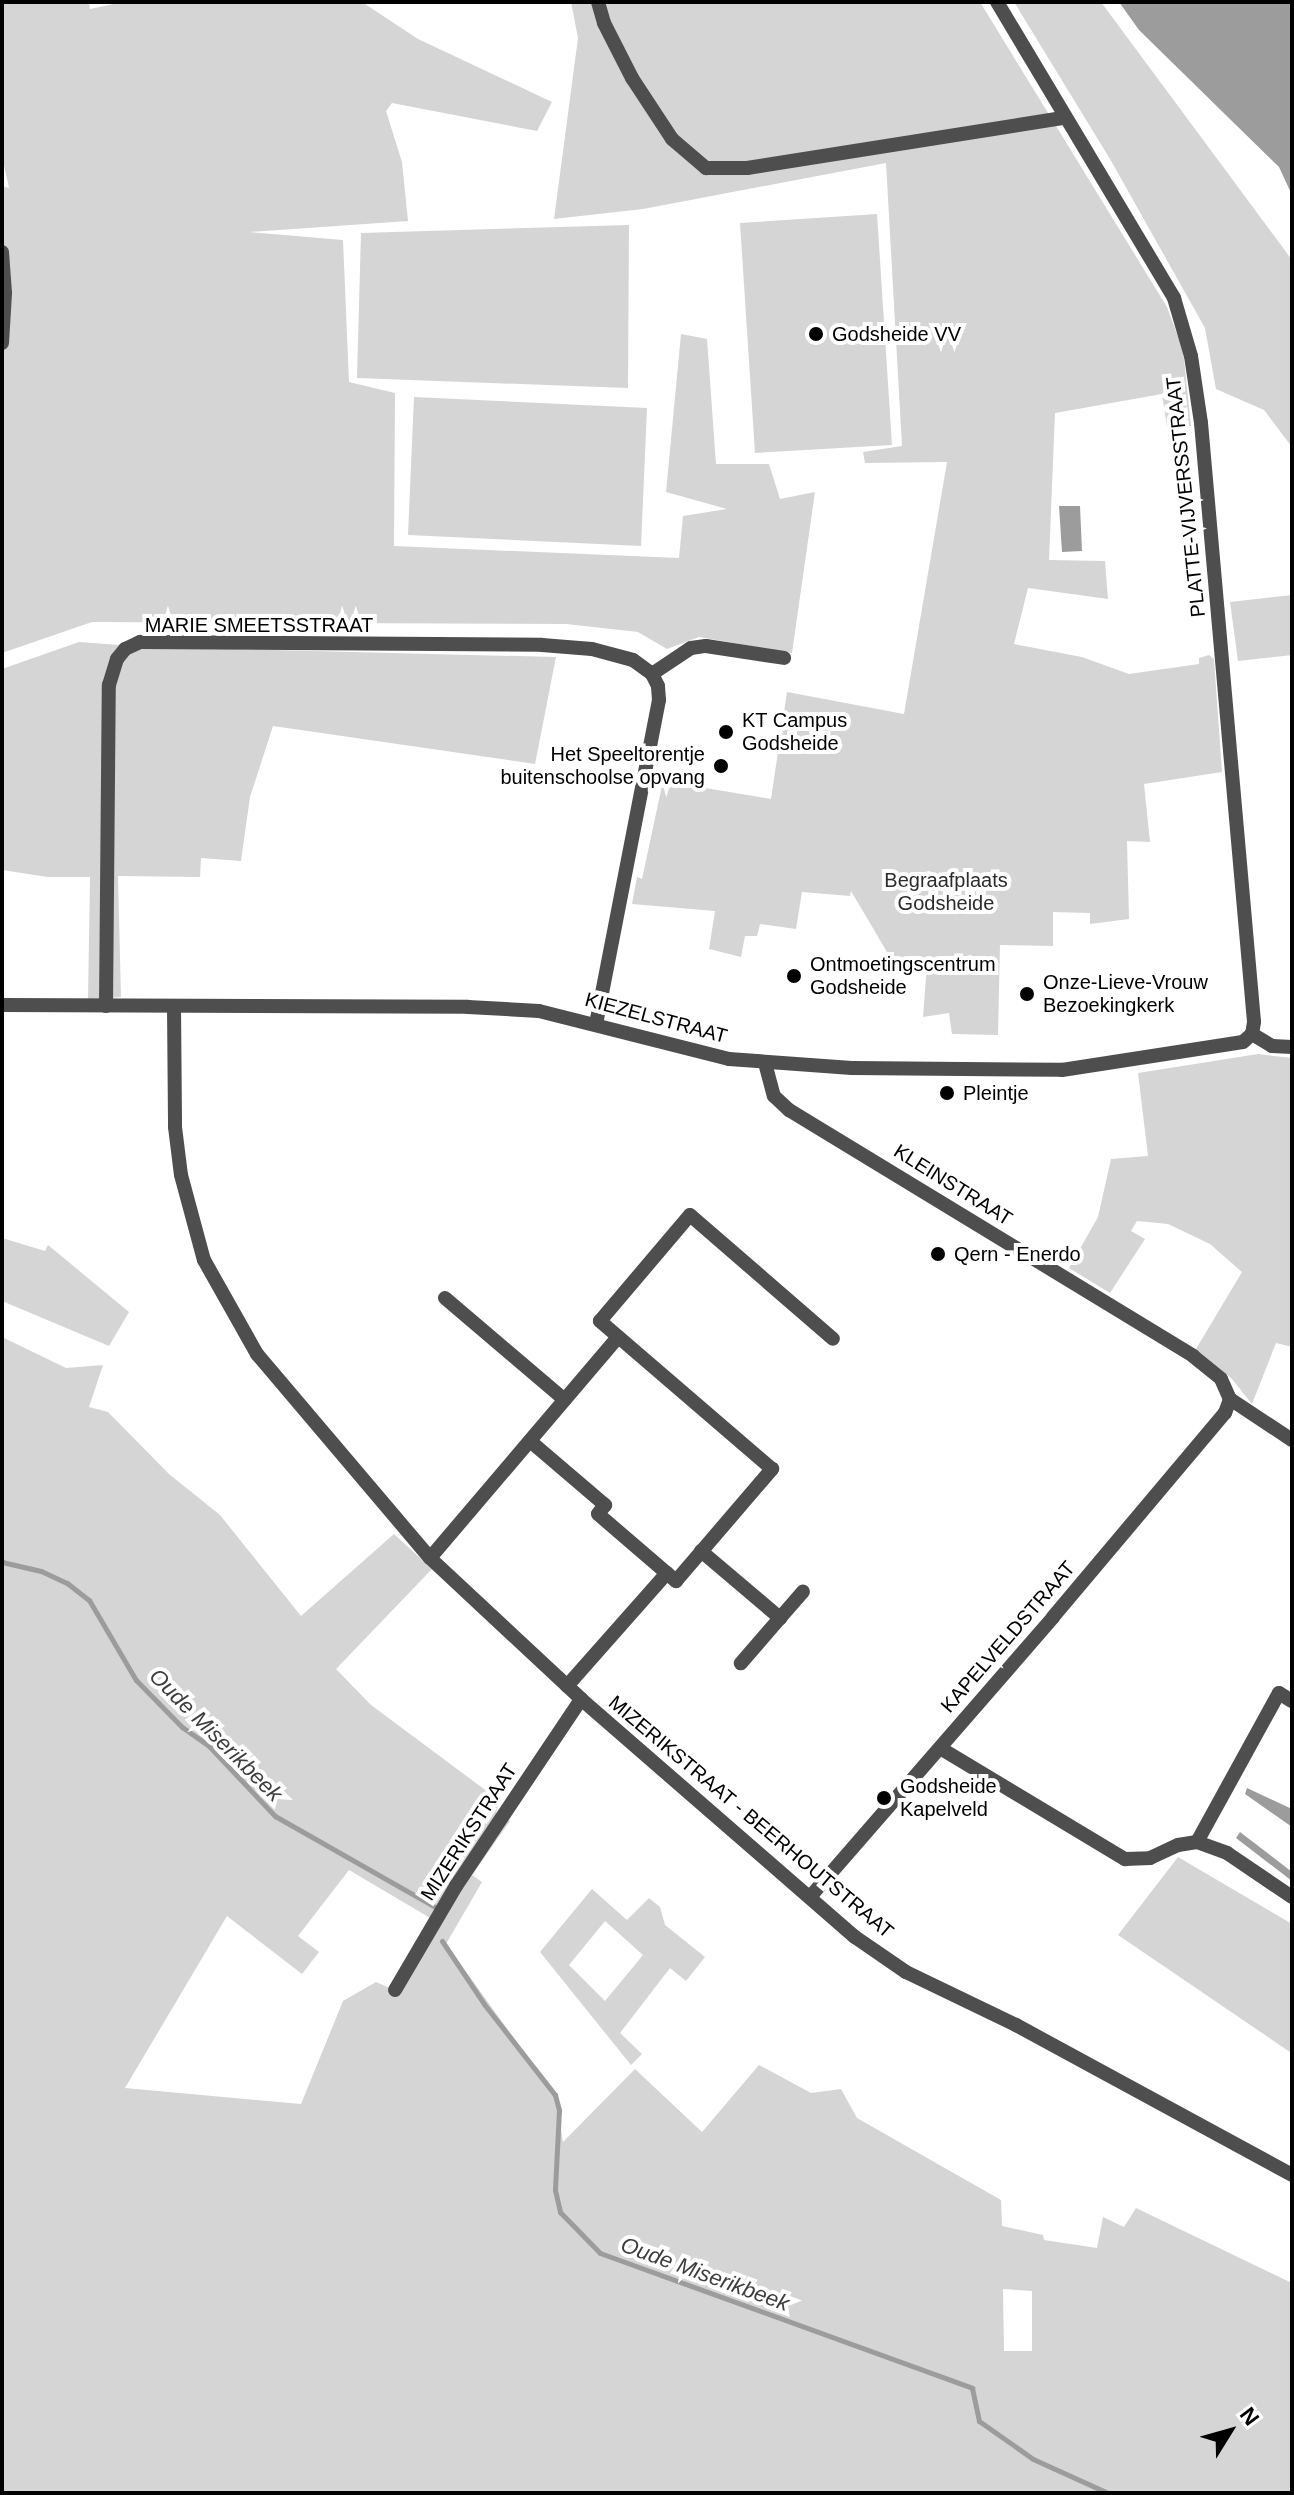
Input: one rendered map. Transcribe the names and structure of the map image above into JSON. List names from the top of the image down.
{
  "streets": {
    "street": [
      "PLATTE-VIJVERSSTRAAT",
      "MARIE SMEETSSTRAAT",
      "KIEZELSTRAAT",
      "KLEINSTRAAT",
      "KAPELVELDSTRAAT",
      "MIZERIKSTRAAT - BEERHOUTSTRAAT",
      "MIZERIKSTRAAT"
    ]
  },
  "crossings": [
    ["PLATTE-VIJVERSSTRAAT", "KIEZELSTRAAT"],
    ["MARIE SMEETSSTRAAT", "KIEZELSTRAAT"],
    ["KIEZELSTRAAT", "KLEINSTRAAT"],
    ["KIEZELSTRAAT", "MIZERIKSTRAAT - BEERHOUTSTRAAT"],
    ["KLEINSTRAAT", "KAPELVELDSTRAAT"],
    ["KAPELVELDSTRAAT", "MIZERIKSTRAAT - BEERHOUTSTRAAT"],
    ["MIZERIKSTRAAT - BEERHOUTSTRAAT", "MIZERIKSTRAAT"]
  ],
  "water": ["Oude Miserikbeek"],
  "parks": ["Begraafplaats Godsheide"],
  "places": [
    "Godsheide VV",
    "KT Campus Godsheide",
    "Het Speeltorentje buitenschoolse opvang",
    "Ontmoetingscentrum Godsheide",
    "Onze-Lieve-Vrouw Bezoekingkerk",
    "Pleintje",
    "Qern - Enerdo",
    "Godsheide Kapelveld"
  ],
  "north": "top right"
}
